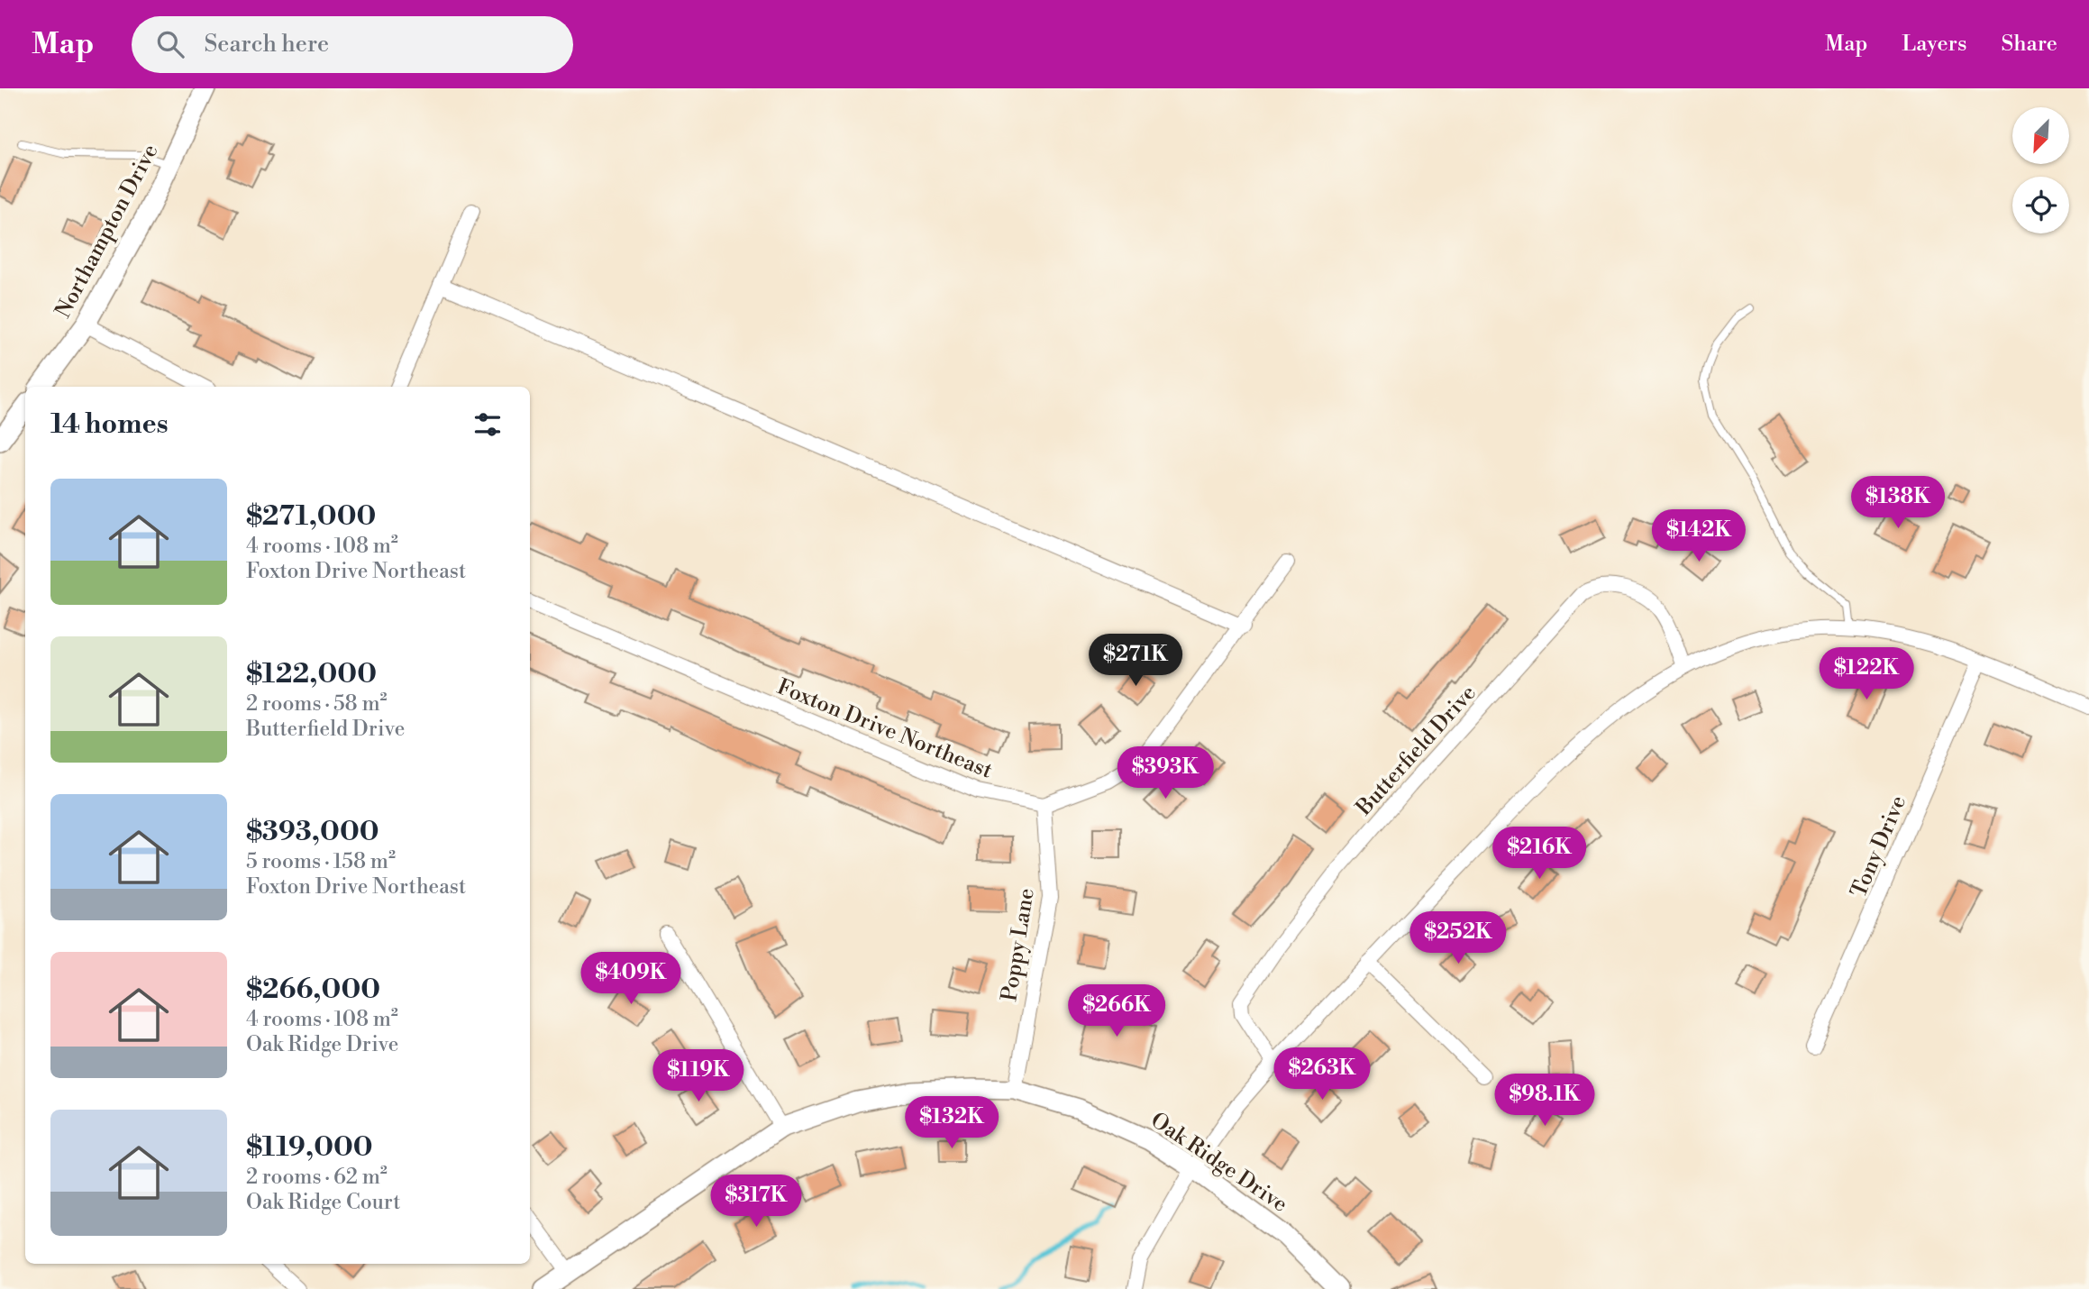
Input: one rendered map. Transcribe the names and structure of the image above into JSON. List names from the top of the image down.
{
  "streets": {
    "street": [
      "Northampton Drive",
      "Foxton Drive Northeast",
      "Butterfield Drive",
      "Tony Drive",
      "Poppy Lane",
      "Oak Ridge Drive"
    ]
  },
  "crossings": [
    ["Foxton Drive Northeast", "Poppy Lane"],
    ["Poppy Lane", "Oak Ridge Drive"]
  ],
  "north": "bottom left",
  "page": {
    "header": "Map",
    "search": "Search here",
    "nav": ["Map", "Layers", "Share"],
    "heading": "14 homes",
    "list": [
      {
        "name": "$271,000",
        "note": "4 rooms · 108 m² · Foxton Drive Northeast"
      },
      {
        "name": "$122,000",
        "note": "2 rooms · 58 m² · Butterfield Drive"
      },
      {
        "name": "$393,000",
        "note": "5 rooms · 158 m² · Foxton Drive Northeast"
      },
      {
        "name": "$266,000",
        "note": "4 rooms · 108 m² · Oak Ridge Drive"
      },
      {
        "name": "$119,000",
        "note": "2 rooms · 62 m² · Oak Ridge Court"
      }
    ],
    "price": [
      "$138K",
      "$142K",
      "$271K",
      "$122K",
      "$393K",
      "$216K",
      "$252K",
      "$409K",
      "$266K",
      "$263K",
      "$119K",
      "$98.1K",
      "$132K",
      "$317K"
    ]
  }
}
